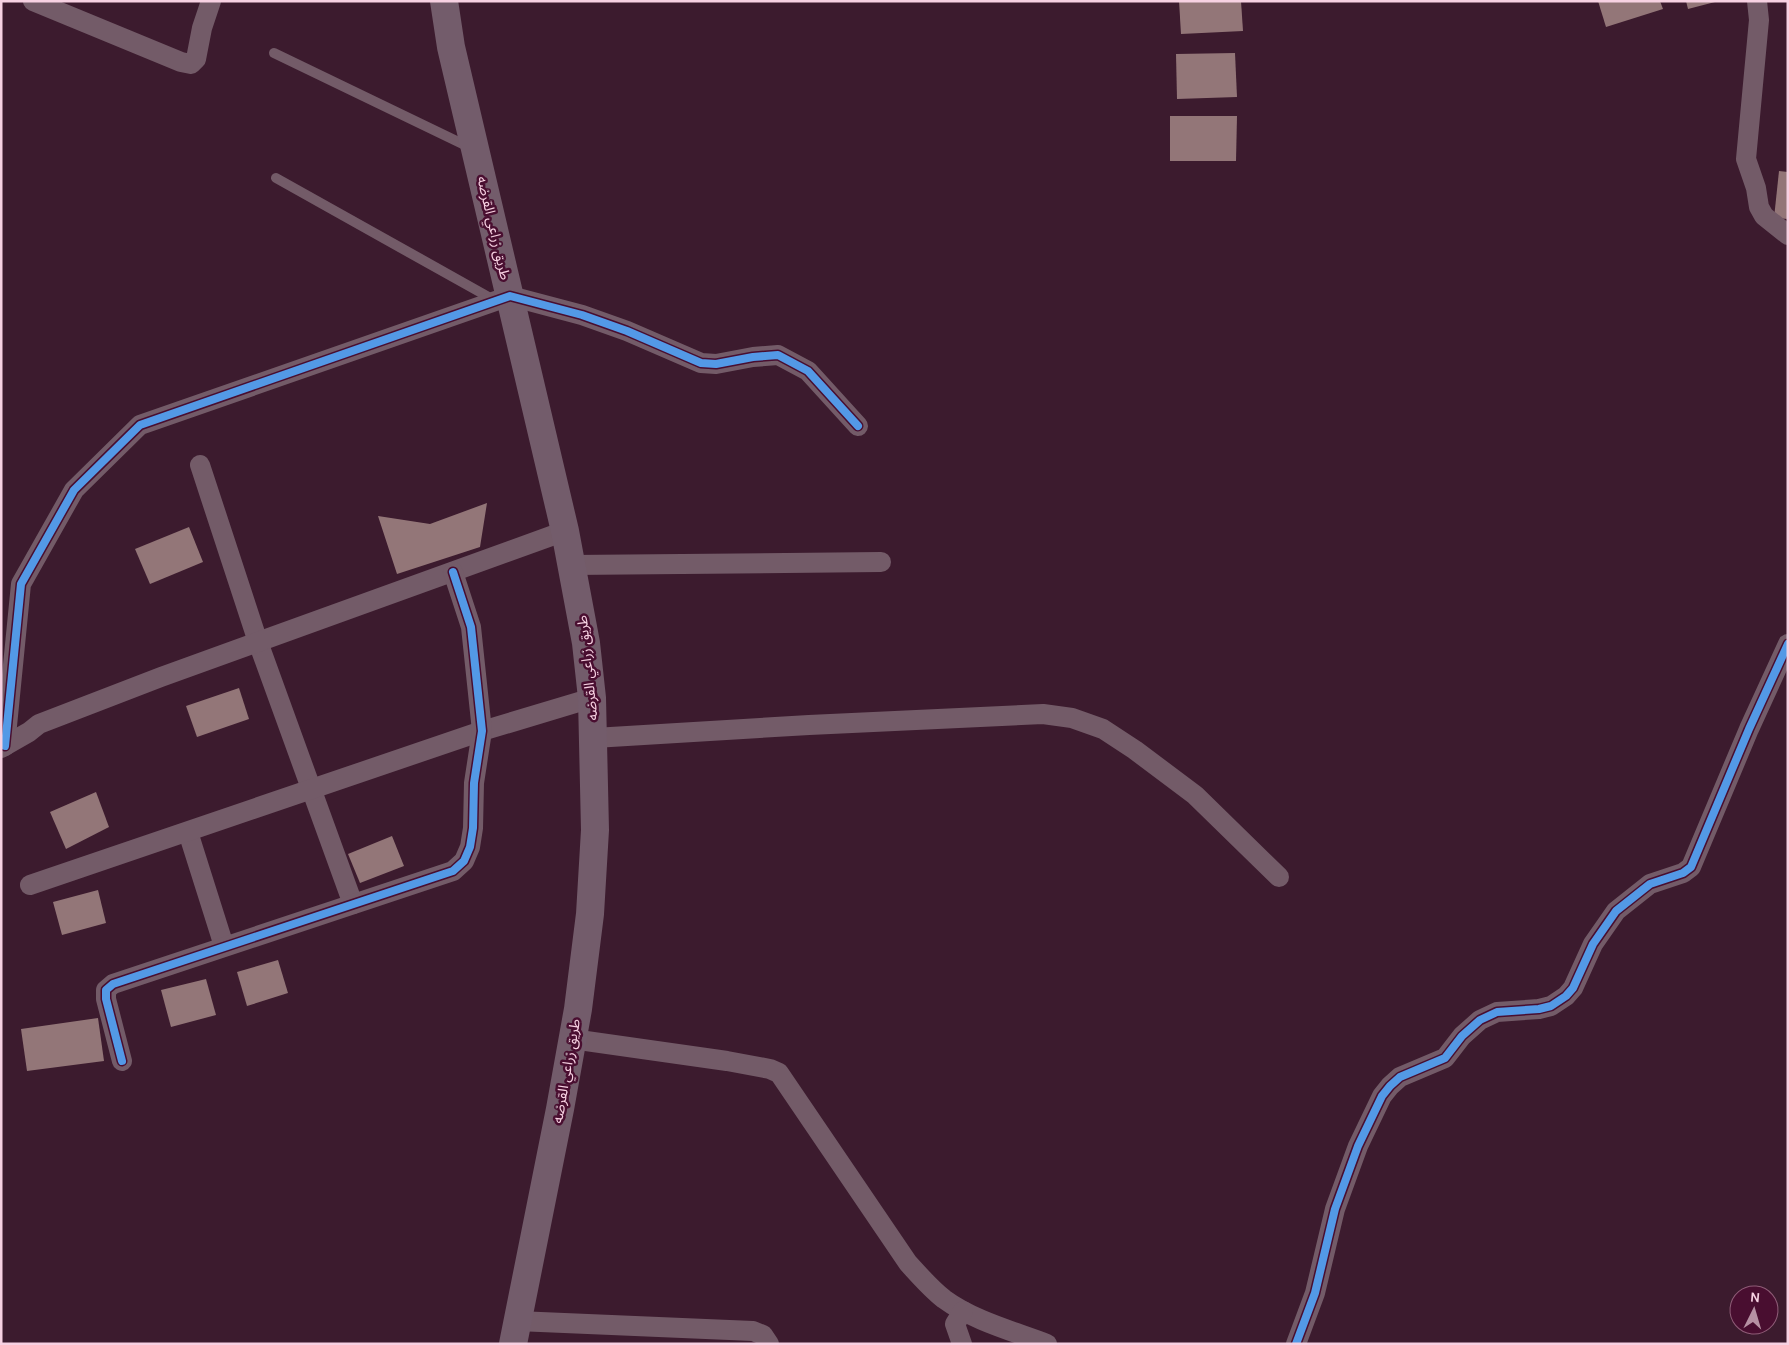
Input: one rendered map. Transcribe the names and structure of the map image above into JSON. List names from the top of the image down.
{
  "streets": {
    "main road": ["طريق زراعي القرضه"]
  },
  "north": "top"
}
